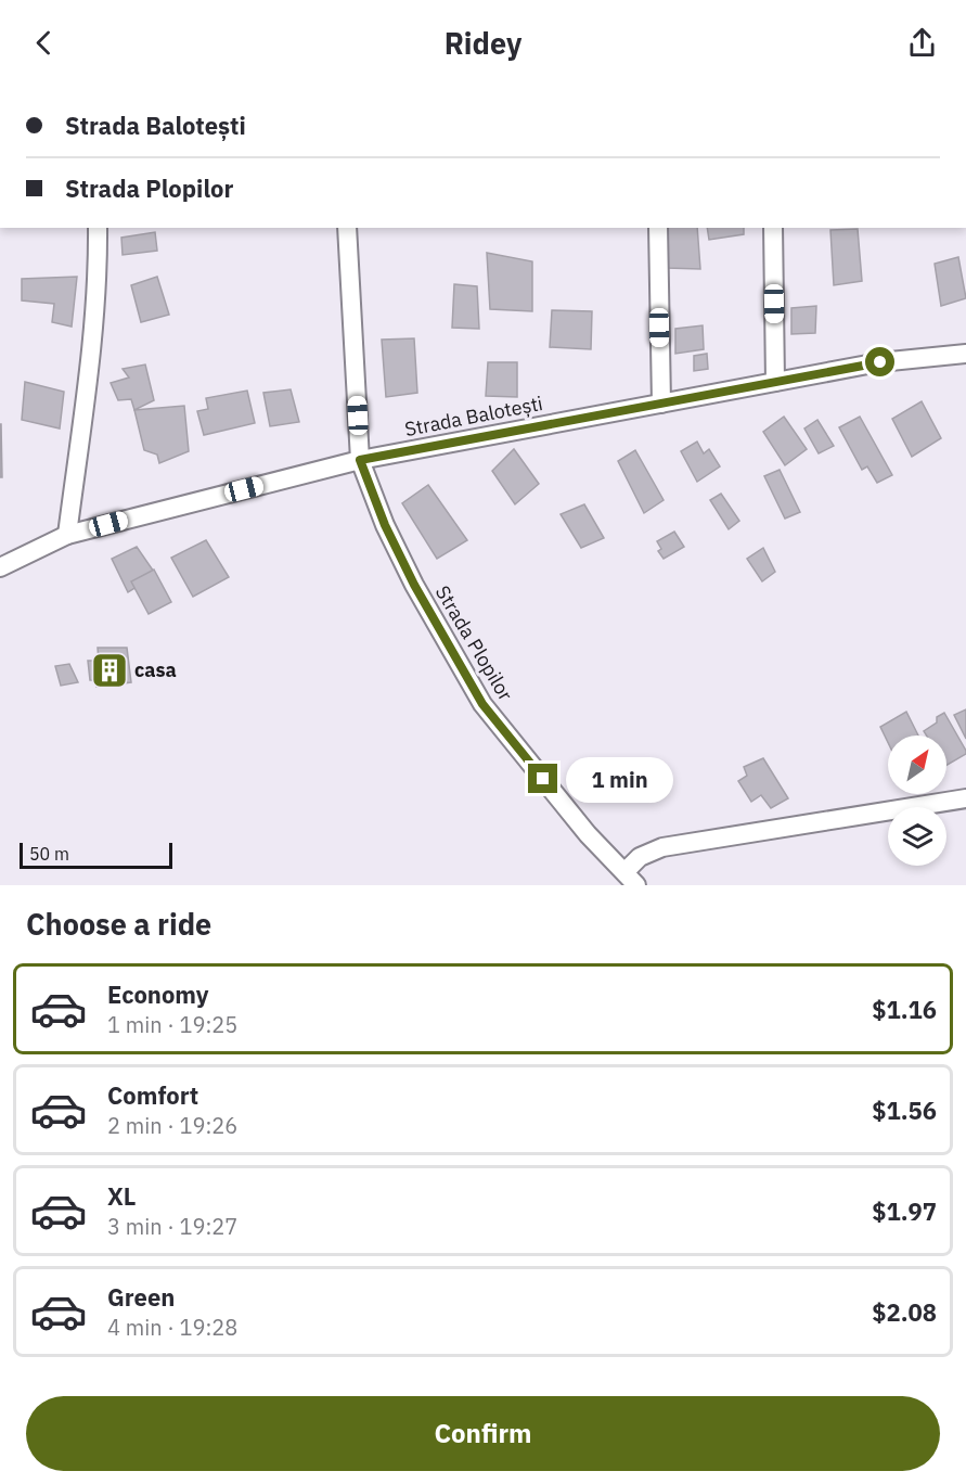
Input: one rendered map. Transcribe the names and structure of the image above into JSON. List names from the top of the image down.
{
  "streets": {
    "street": ["Strada Balotești", "Strada Plopilor"]
  },
  "crossings": [
    ["Strada Balotești", "Strada Plopilor"]
  ],
  "places": {
    "building": ["casa"]
  },
  "scale_bar": "50 m",
  "north": "top right",
  "page": {
    "header": "Ridey",
    "banner": ["Strada Balotești", "Strada Plopilor"],
    "bubble": "1 min",
    "scale": "50 m",
    "heading": "Choose a ride",
    "list": [
      {
        "name": "Economy",
        "note": "1 min · 19:25",
        "value": "$1.16"
      },
      {
        "name": "Comfort",
        "note": "2 min · 19:26",
        "value": "$1.56"
      },
      {
        "name": "XL",
        "note": "3 min · 19:27",
        "value": "$1.97"
      },
      {
        "name": "Green",
        "note": "4 min · 19:28",
        "value": "$2.08"
      }
    ],
    "buttons": "Confirm"
  }
}
